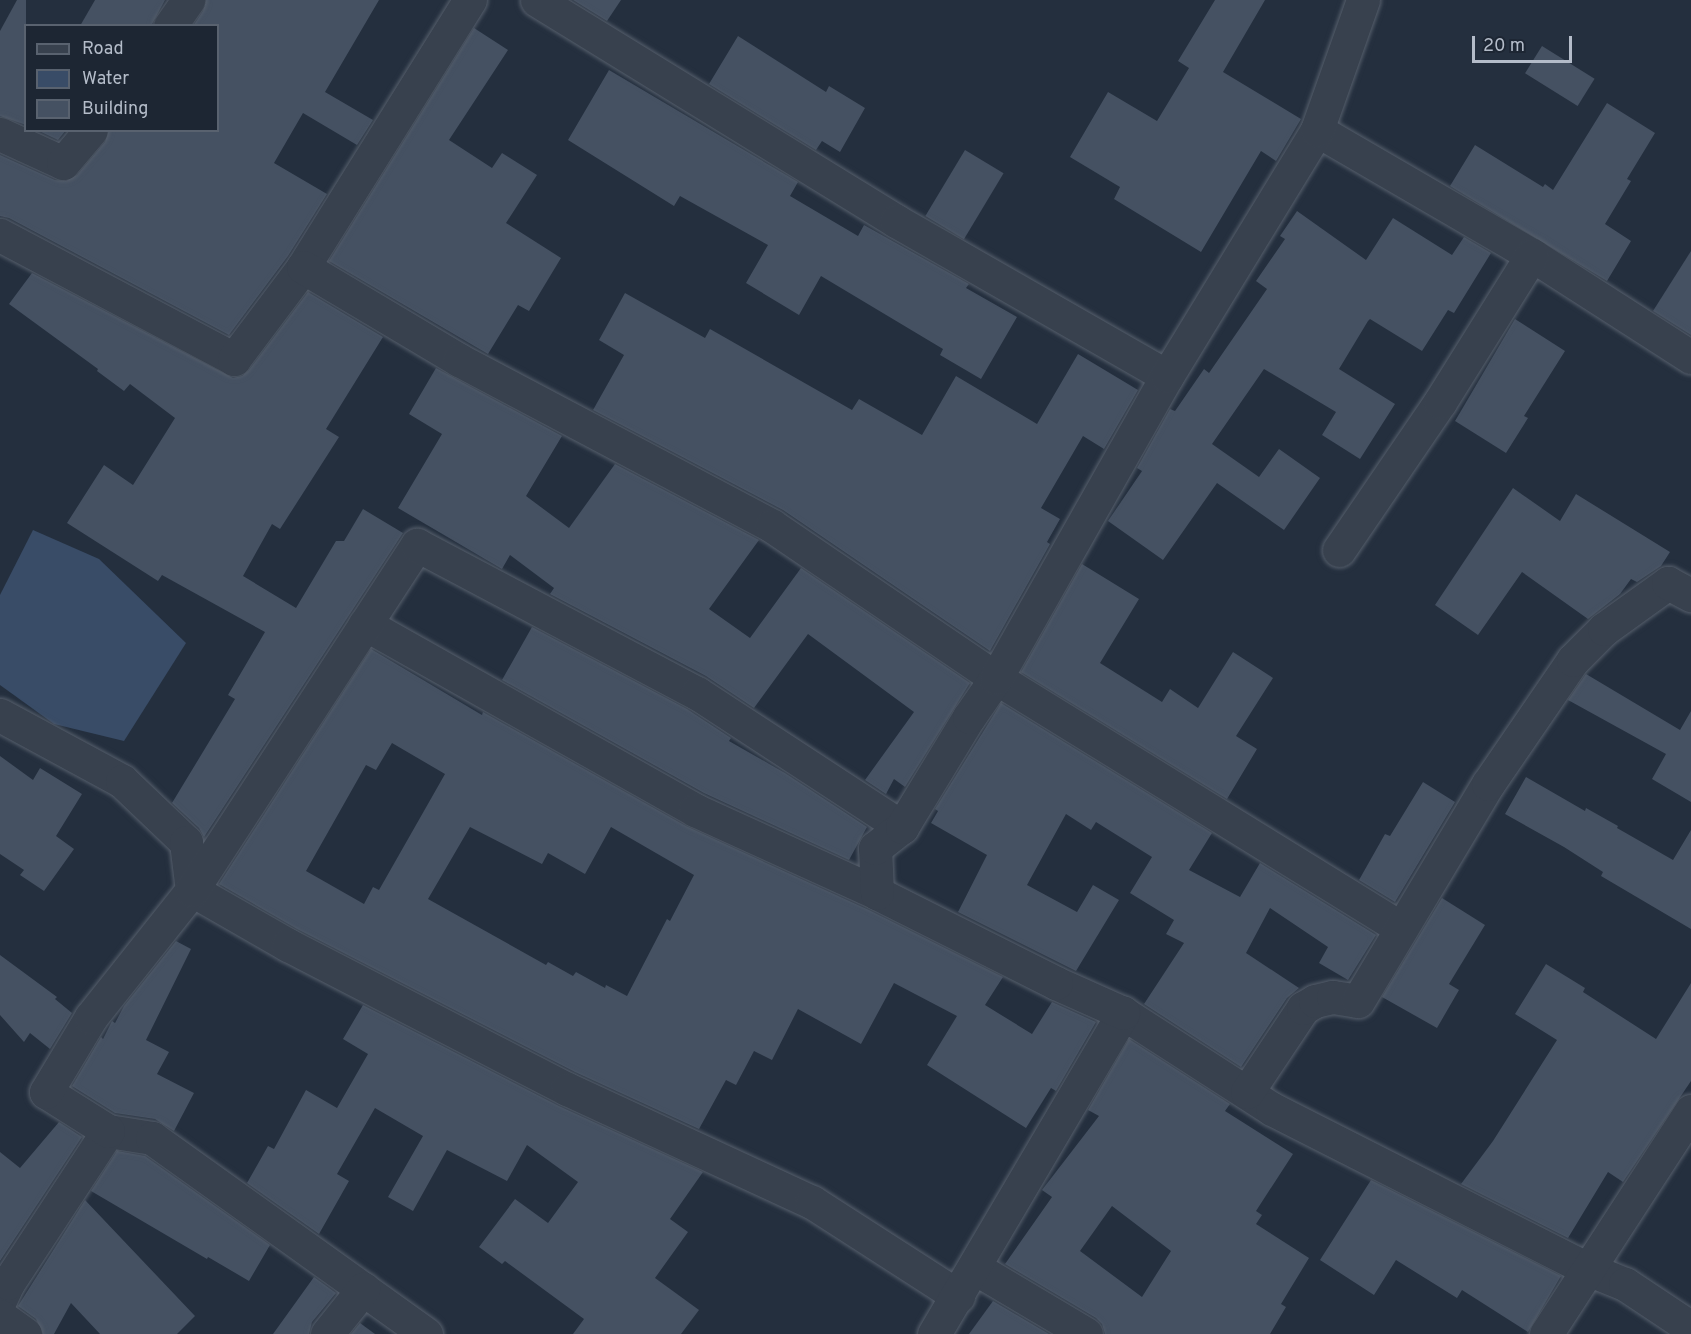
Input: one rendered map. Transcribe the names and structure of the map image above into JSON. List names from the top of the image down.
{
  "legend": ["Road", "Water", "Building"],
  "scale_bar": "20 m"
}
